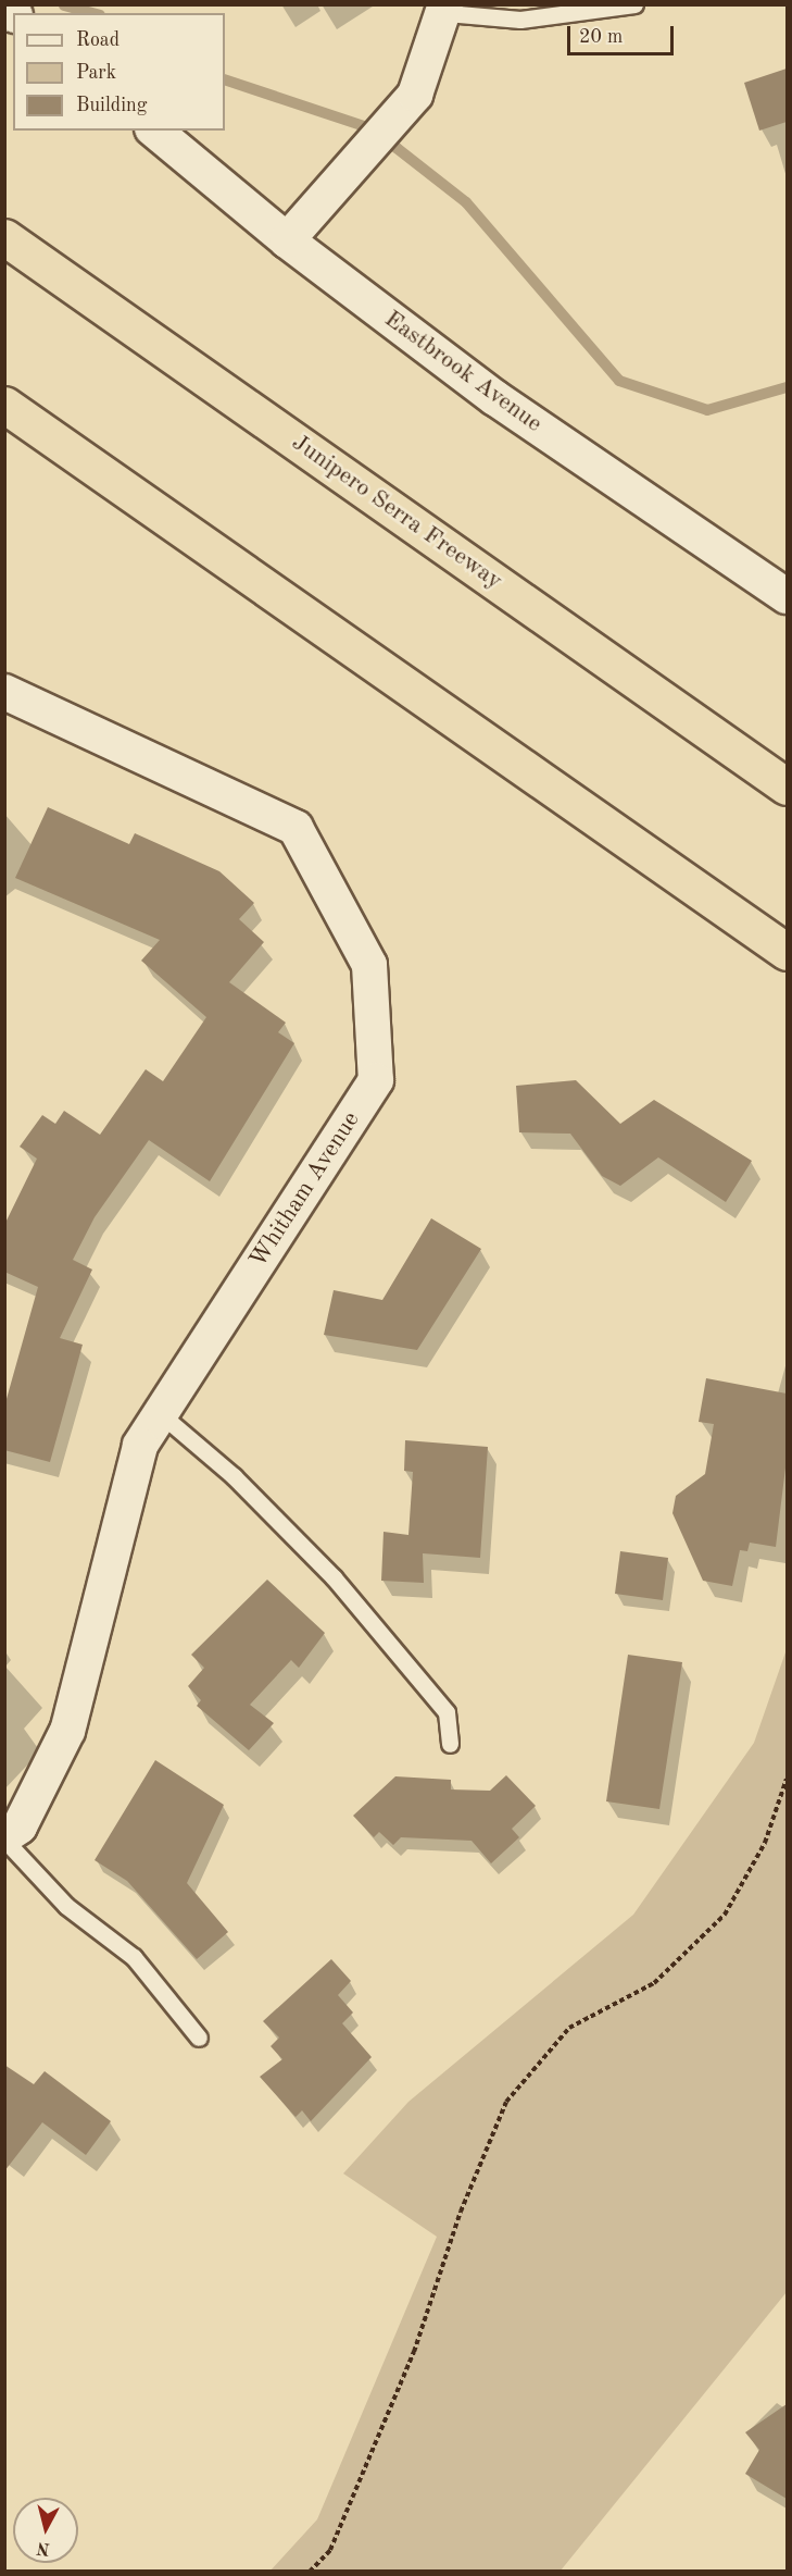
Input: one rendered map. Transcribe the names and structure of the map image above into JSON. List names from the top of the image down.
{
  "streets": {
    "highway": ["Junipero Serra Freeway"],
    "street": ["Eastbrook Avenue", "Whitham Avenue"]
  },
  "legend": ["Road", "Park", "Building"],
  "scale_bar": "20 m",
  "north": "bottom"
}
